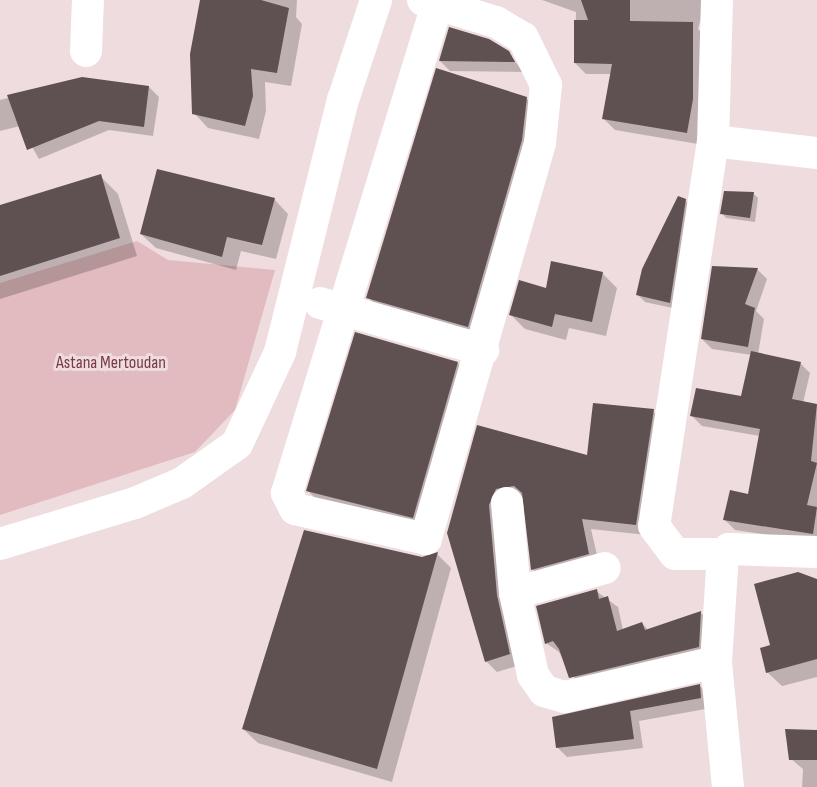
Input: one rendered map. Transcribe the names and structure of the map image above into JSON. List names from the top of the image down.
{
  "parks": ["Astana Mertoudan"]
}
